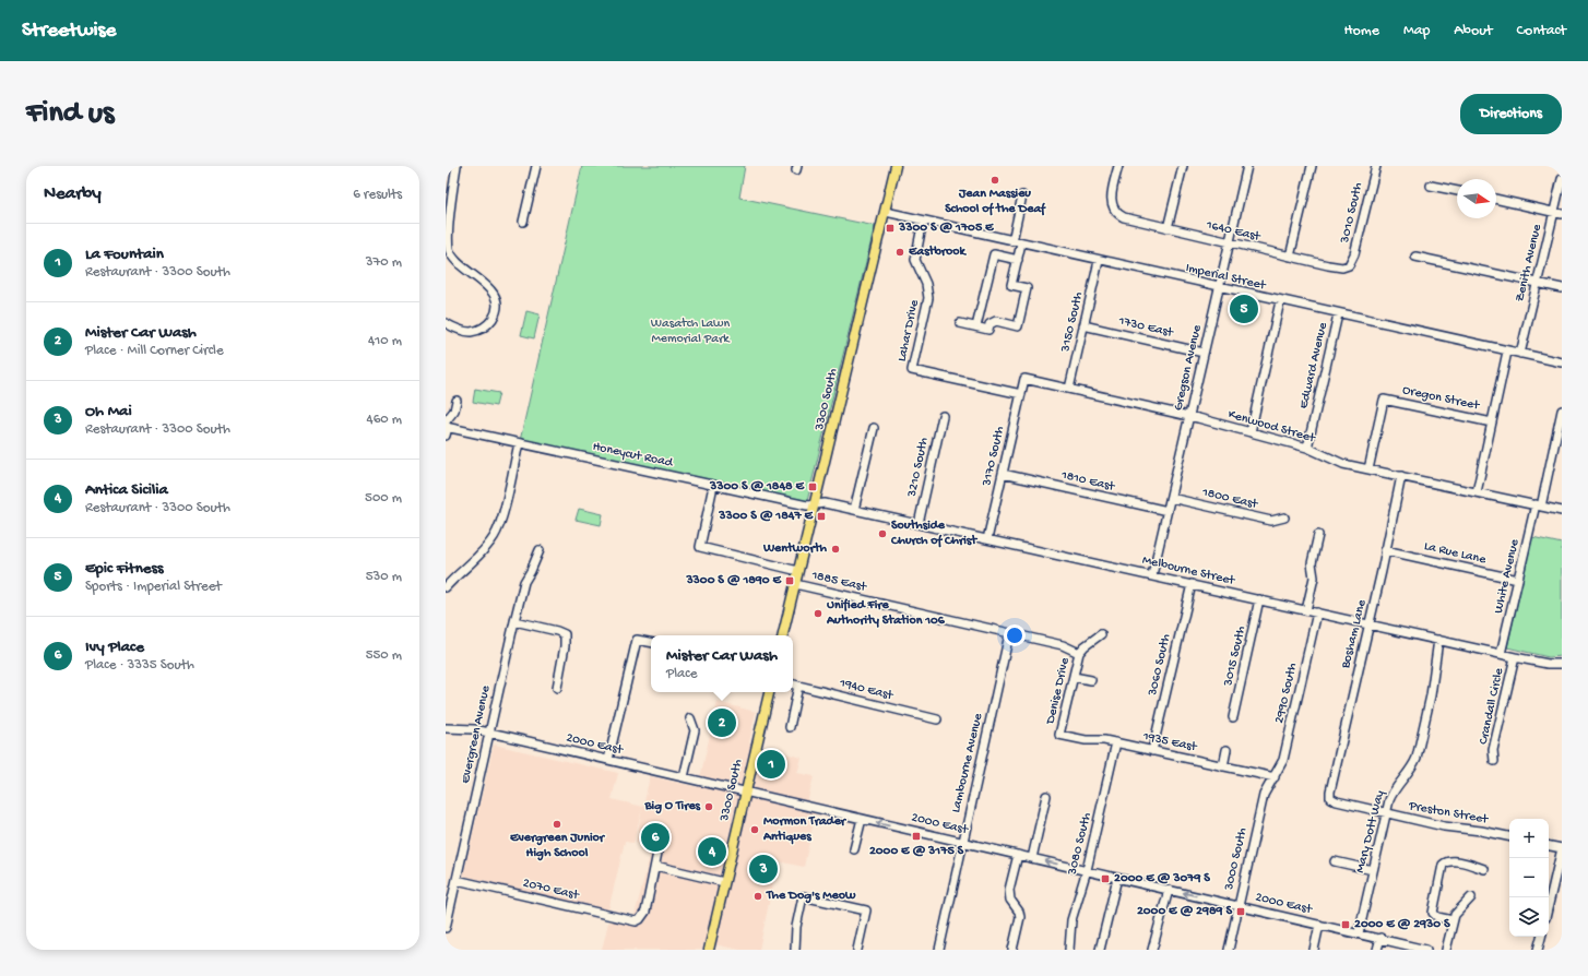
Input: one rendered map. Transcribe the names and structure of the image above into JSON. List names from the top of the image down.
{
  "streets": {
    "main road": ["3300 South"],
    "street": [
      "3010 South",
      "1640 East",
      "Zenith Avenue",
      "Imperial Street",
      "3150 South",
      "1730 East",
      "Lahar Drive",
      "Edward Avenue",
      "Gregson Avenue",
      "Oregon Street",
      "Kenwood Street",
      "Honeycut Road",
      "3170 South",
      "3210 South",
      "1810 East",
      "1800 East",
      "La Rue Lane",
      "Melbourne Street",
      "White Avenue",
      "1885 East",
      "Bosham Lane",
      "3015 South",
      "3060 South",
      "1940 East",
      "Denise Drive",
      "2990 South",
      "Crandall Circle",
      "Evergreen Avenue",
      "1935 East",
      "2000 East",
      "Lambourne Avenue",
      "Preston Street",
      "Mary Dott Way",
      "3080 South",
      "3000 South",
      "2070 East"
    ]
  },
  "crossings": [
    ["3010 South", "1640 East"],
    ["1640 East", "Gregson Avenue"],
    ["Zenith Avenue", "Imperial Street"],
    ["Imperial Street", "3150 South"],
    ["Imperial Street", "Lahar Drive"],
    ["Imperial Street", "Edward Avenue"],
    ["Imperial Street", "Gregson Avenue"],
    ["Imperial Street", "3300 South"],
    ["3150 South", "1730 East"],
    ["3150 South", "Kenwood Street"],
    ["1730 East", "Gregson Avenue"],
    ["Lahar Drive", "3170 South"],
    ["Edward Avenue", "Kenwood Street"],
    ["Gregson Avenue", "Kenwood Street"],
    ["Gregson Avenue", "1810 East"],
    ["Gregson Avenue", "1800 East"],
    ["Gregson Avenue", "Melbourne Street"],
    ["Oregon Street", "Kenwood Street"],
    ["3300 South", "Honeycut Road"],
    ["3300 South", "Melbourne Street"],
    ["3300 South", "1885 East"],
    ["3300 South", "2000 East"],
    ["Kenwood Street", "3170 South"],
    ["Kenwood Street", "White Avenue"],
    ["Kenwood Street", "Bosham Lane"],
    ["Honeycut Road", "Melbourne Street"],
    ["Honeycut Road", "1885 East"],
    ["3170 South", "1810 East"],
    ["3170 South", "Melbourne Street"],
    ["3210 South", "Melbourne Street"],
    ["La Rue Lane", "White Avenue"],
    ["La Rue Lane", "Bosham Lane"],
    ["Melbourne Street", "White Avenue"],
    ["Melbourne Street", "Bosham Lane"],
    ["Melbourne Street", "3015 South"],
    ["Melbourne Street", "3060 South"],
    ["Melbourne Street", "2990 South"],
    ["Melbourne Street", "Crandall Circle"],
    ["Melbourne Street", "Mary Dott Way"],
    ["1885 East", "Denise Drive"],
    ["1885 East", "Lambourne Avenue"],
    ["Bosham Lane", "Preston Street"],
    ["3060 South", "1935 East"],
    ["Denise Drive", "1935 East"],
    ["2990 South", "1935 East"],
    ["2990 South", "3000 South"],
    ["Evergreen Avenue", "2000 East"],
    ["Evergreen Avenue", "2070 East"],
    ["1935 East", "3080 South"],
    ["1935 East", "3000 South"],
    ["2000 East", "Lambourne Avenue"],
    ["2000 East", "Mary Dott Way"],
    ["2000 East", "3080 South"],
    ["2000 East", "3000 South"],
    ["Preston Street", "Mary Dott Way"]
  ],
  "parks": ["Wasatch Lawn Memorial Park"],
  "places": {
    "other": [
      "Jean Massieu School of the Deaf",
      "Eastbrook",
      "Southside Church of Christ",
      "Wentworth",
      "Unified Fire Authority Station 106",
      "Big O Tires",
      "Evergreen Junior High School",
      "Mormon Trader Antiques",
      "The Dog's Meow"
    ],
    "transit": [
      "3300 S @ 1705 E",
      "3300 S @ 1848 E",
      "3300 S @ 1847 E",
      "3300 S @ 1890 E",
      "2000 E @ 3175 S",
      "2000 E @ 3079 S",
      "2000 E @ 2989 S",
      "2000 E @ 2930 S"
    ]
  },
  "north": "right",
  "page": {
    "header": "Streetwise",
    "nav": [
      "Home",
      "Map",
      "About",
      "Contact"
    ],
    "buttons": "Directions",
    "title": "Find us",
    "heading": ["Nearby", "6 results"],
    "list": [
      {
        "mark": "1",
        "name": "La Fountain",
        "note": "Restaurant · 3300 South",
        "value": "370 m"
      },
      {
        "mark": "2",
        "name": "Mister Car Wash",
        "note": "Place · Mill Corner Circle",
        "value": "410 m"
      },
      {
        "mark": "3",
        "name": "Oh Mai",
        "note": "Restaurant · 3300 South",
        "value": "460 m"
      },
      {
        "mark": "4",
        "name": "Antica Sicilia",
        "note": "Restaurant · 3300 South",
        "value": "500 m"
      },
      {
        "mark": "5",
        "name": "Epic Fitness",
        "note": "Sports · Imperial Street",
        "value": "530 m"
      },
      {
        "mark": "6",
        "name": "Ivy Place",
        "note": "Place · 3335 South",
        "value": "550 m"
      }
    ],
    "pins": [
      "5",
      "2",
      "1",
      "6",
      "4",
      "3"
    ],
    "popup": ["Mister Car Wash", "Place"],
    "map_buttons": ["+", "−"]
  }
}
